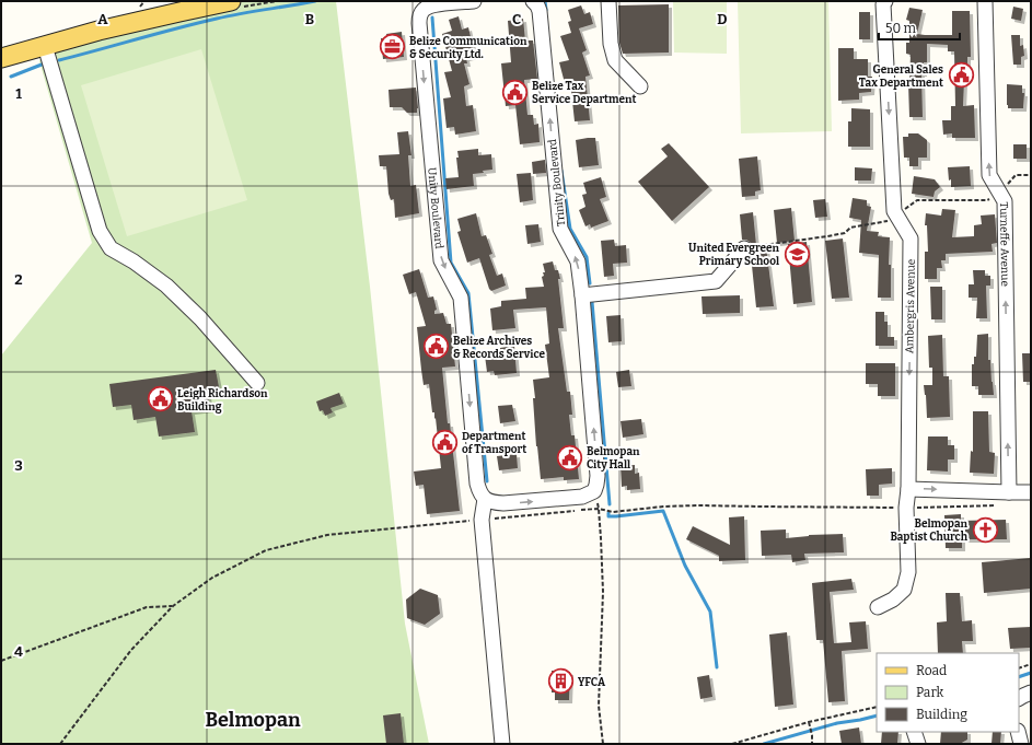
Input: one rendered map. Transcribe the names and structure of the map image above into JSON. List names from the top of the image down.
{
  "streets": {
    "street": [
      "Trinity Boulevard",
      "Unity Boulevard",
      "Turneffe Avenue",
      "Ambergris Avenue"
    ]
  },
  "one_way": [
    "Trinity Boulevard",
    "Unity Boulevard",
    "Turneffe Avenue",
    "Ambergris Avenue"
  ],
  "districts": ["Belmopan"],
  "places": {
    "office": ["Belize Communication & Security Ltd."],
    "public building": [
      "General Sales Tax Department",
      "Belize Tax Service Department",
      "Belize Archives & Records Service",
      "Leigh Richardson Building",
      "Department of Transport",
      "Belmopan City Hall"
    ],
    "school or university": ["United Evergreen Primary School"],
    "church": ["Belmopan Baptist Church"],
    "building": ["YFCA"]
  },
  "legend": ["Road", "Park", "Building"],
  "scale_bar": "50 m",
  "grid": {
    "columns": [
      "A",
      "B",
      "C",
      "D"
    ],
    "rows": [
      "1",
      "2",
      "3",
      "4"
    ]
  }
}
